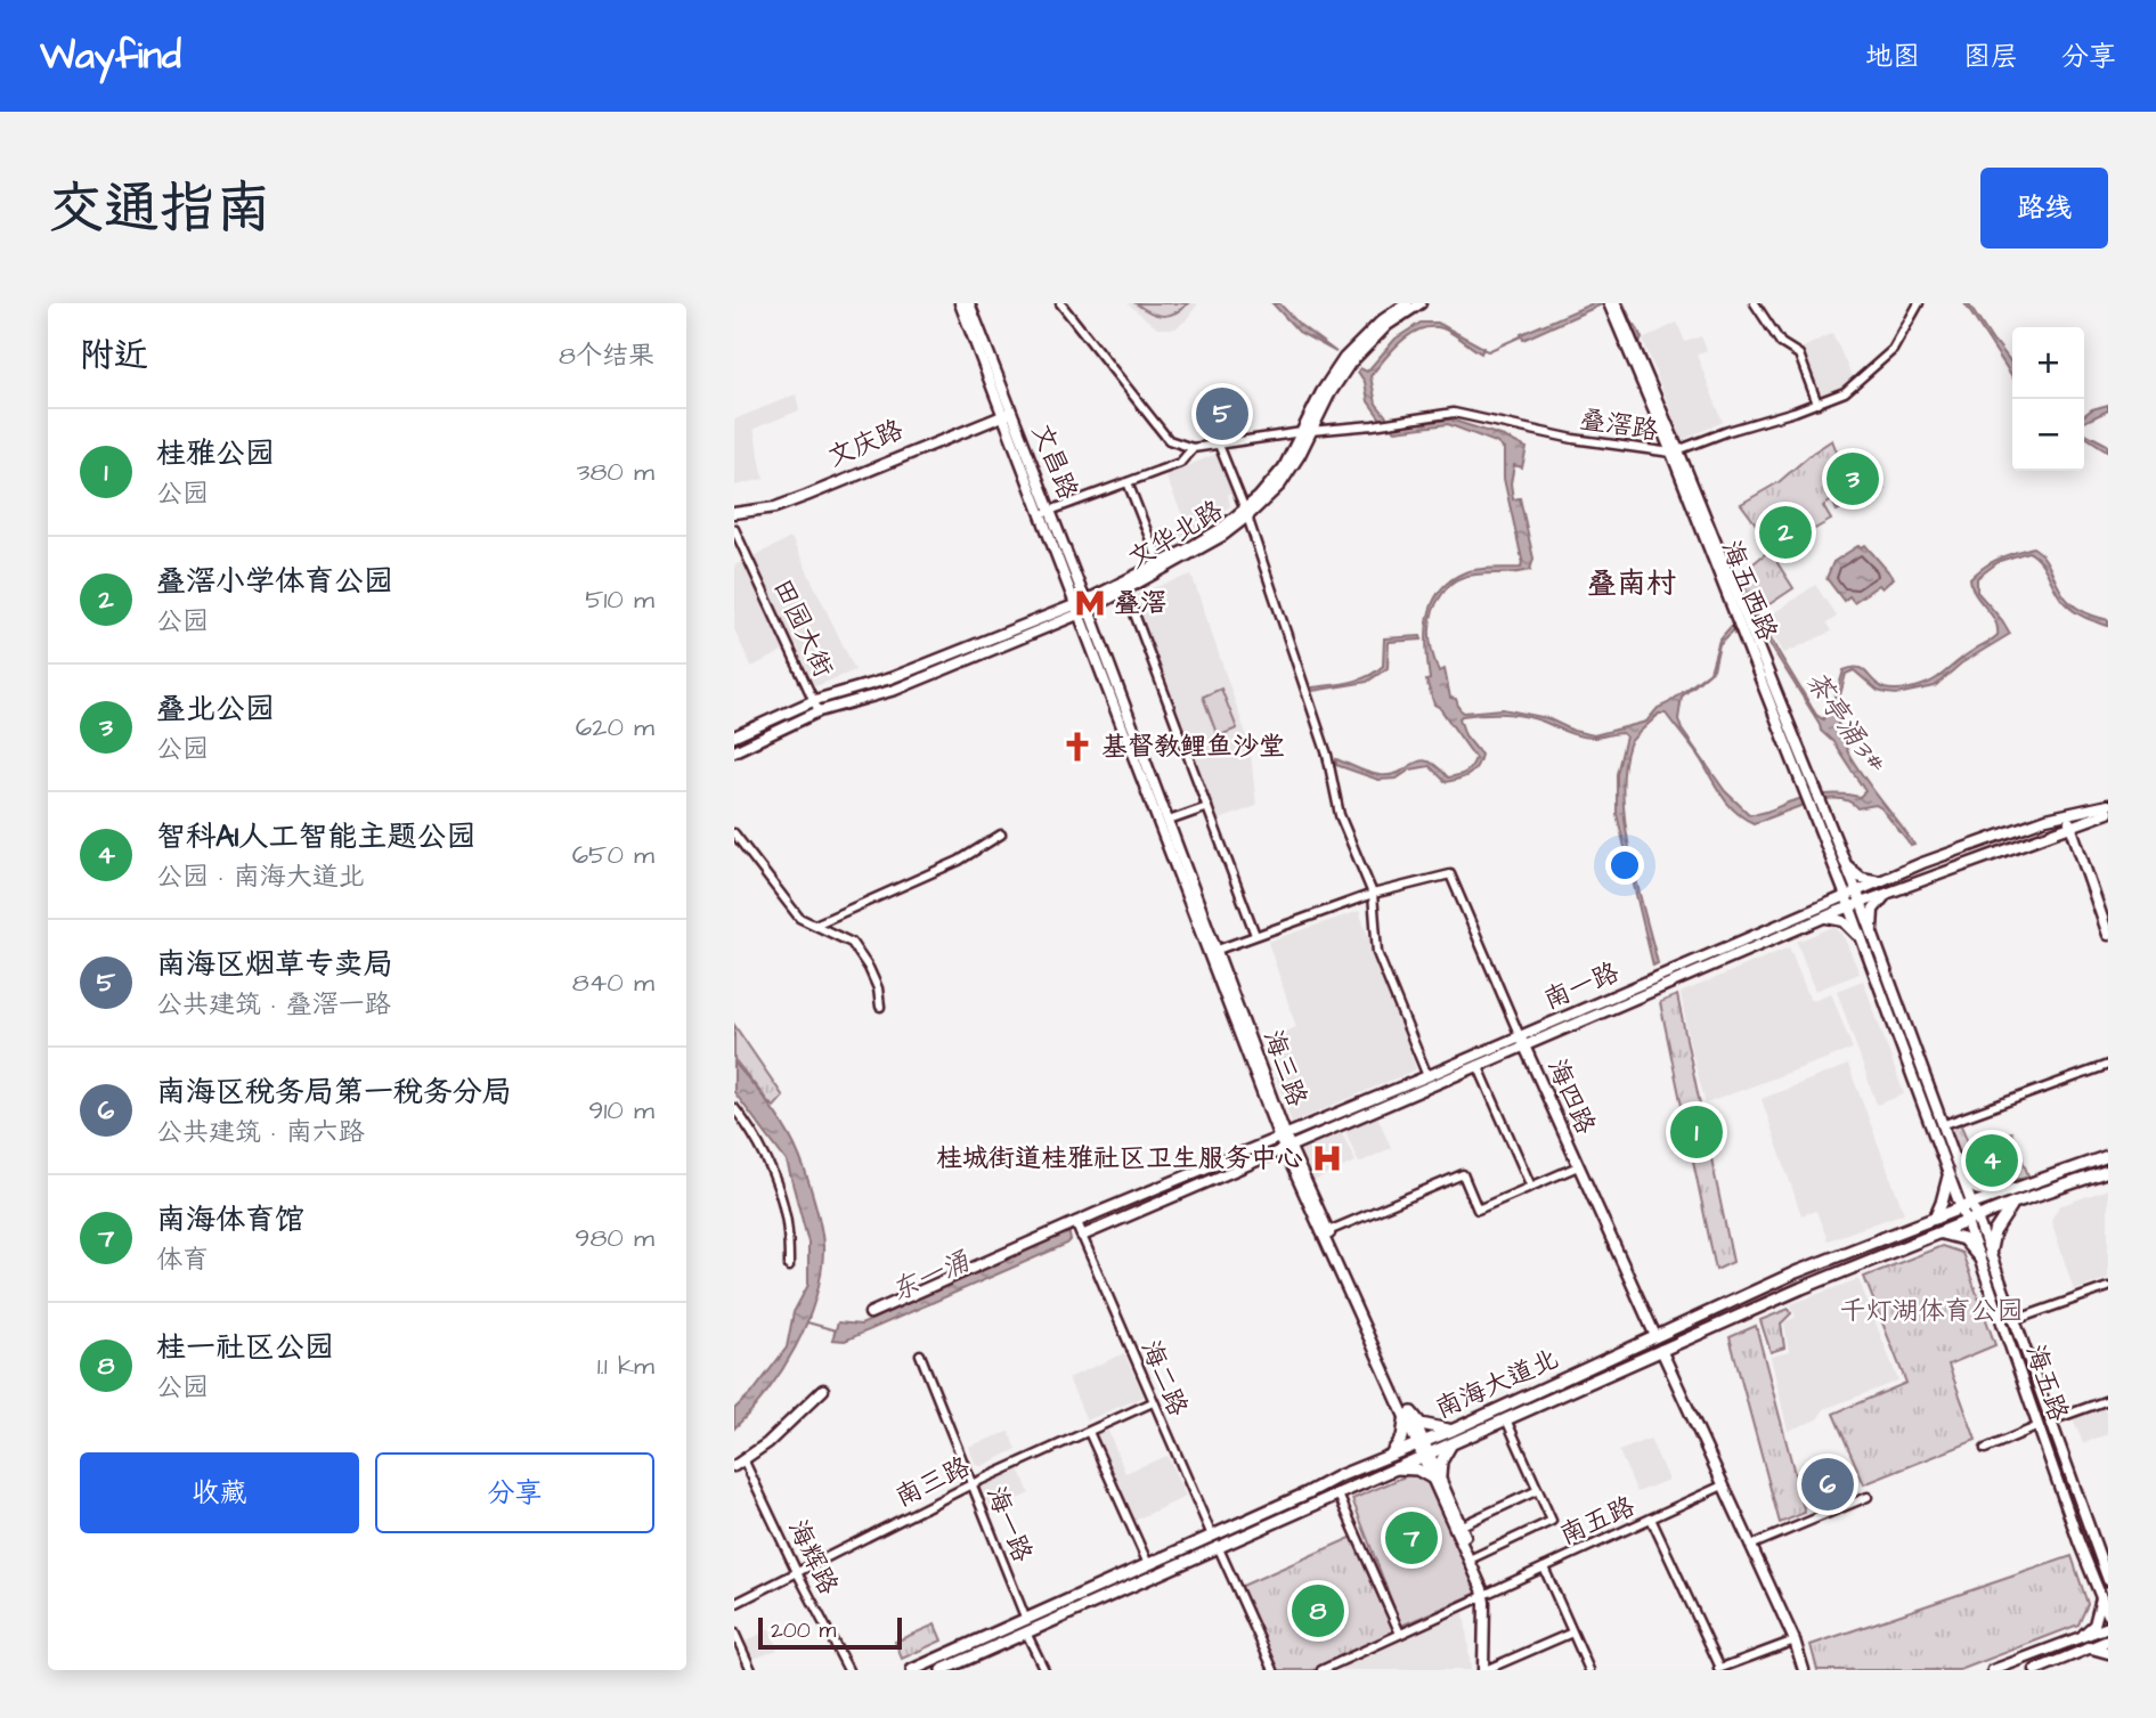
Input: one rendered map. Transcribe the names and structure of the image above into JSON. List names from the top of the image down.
{
  "streets": {
    "highway": ["南海大道北"],
    "main road": [
      "文庆路",
      "文昌路",
      "文华北路",
      "海五西路",
      "南一路",
      "海三路",
      "海四路",
      "海五路"
    ],
    "street": [
      "叠滘路",
      "田园大街",
      "海二路",
      "南三路",
      "南五路",
      "海一路",
      "海辉路"
    ]
  },
  "crossings": [
    ["叠滘路", "文华北路"],
    ["叠滘路", "海五西路"],
    ["文庆路", "文昌路"],
    ["文昌路", "文华北路"],
    ["文昌路", "海三路"],
    ["文华北路", "田园大街"],
    ["文华北路", "海三路"],
    ["海五西路", "南一路"],
    ["海五西路", "海五路"],
    ["南一路", "海三路"],
    ["南一路", "海四路"],
    ["南一路", "海二路"],
    ["南一路", "海五路"],
    ["海三路", "南海大道北"],
    ["海四路", "南海大道北"],
    ["海二路", "南海大道北"],
    ["海二路", "南三路"],
    ["海五路", "南海大道北"],
    ["南海大道北", "海一路"],
    ["南三路", "海一路"],
    ["南三路", "海辉路"]
  ],
  "districts": ["叠南村"],
  "water": ["茶亭涌3#", "东一涌"],
  "parks": ["千灯湖体育公园"],
  "places": {
    "metro station": ["叠滘"],
    "church": ["基督教鲤鱼沙堂"],
    "hospital": ["桂城街道桂雅社区卫生服务中心"]
  },
  "scale_bar": "200 m",
  "page": {
    "header": "Wayfind",
    "nav": ["地图", "图层", "分享"],
    "title": "交通指南",
    "buttons": [
      "路线",
      ["收藏", "分享"]
    ],
    "heading": ["附近", "8个结果"],
    "map_buttons": ["+", "−"],
    "pins": [
      "5",
      "3",
      "2",
      "1",
      "4",
      "6",
      "7",
      "8"
    ],
    "list": [
      {
        "mark": "1",
        "name": "桂雅公园",
        "note": "公园",
        "value": "380 m"
      },
      {
        "mark": "2",
        "name": "叠滘小学体育公园",
        "note": "公园",
        "value": "510 m"
      },
      {
        "mark": "3",
        "name": "叠北公园",
        "note": "公园",
        "value": "620 m"
      },
      {
        "mark": "4",
        "name": "智科AI人工智能主题公园",
        "note": "公园 · 南海大道北",
        "value": "650 m"
      },
      {
        "mark": "5",
        "name": "南海区烟草专卖局",
        "note": "公共建筑 · 叠滘一路",
        "value": "840 m"
      },
      {
        "mark": "6",
        "name": "南海区税务局第一税务分局",
        "note": "公共建筑 · 南六路",
        "value": "910 m"
      },
      {
        "mark": "7",
        "name": "南海体育馆",
        "note": "体育",
        "value": "980 m"
      },
      {
        "mark": "8",
        "name": "桂一社区公园",
        "note": "公园",
        "value": "1.1 km"
      }
    ],
    "scale": "200 m"
  }
}
